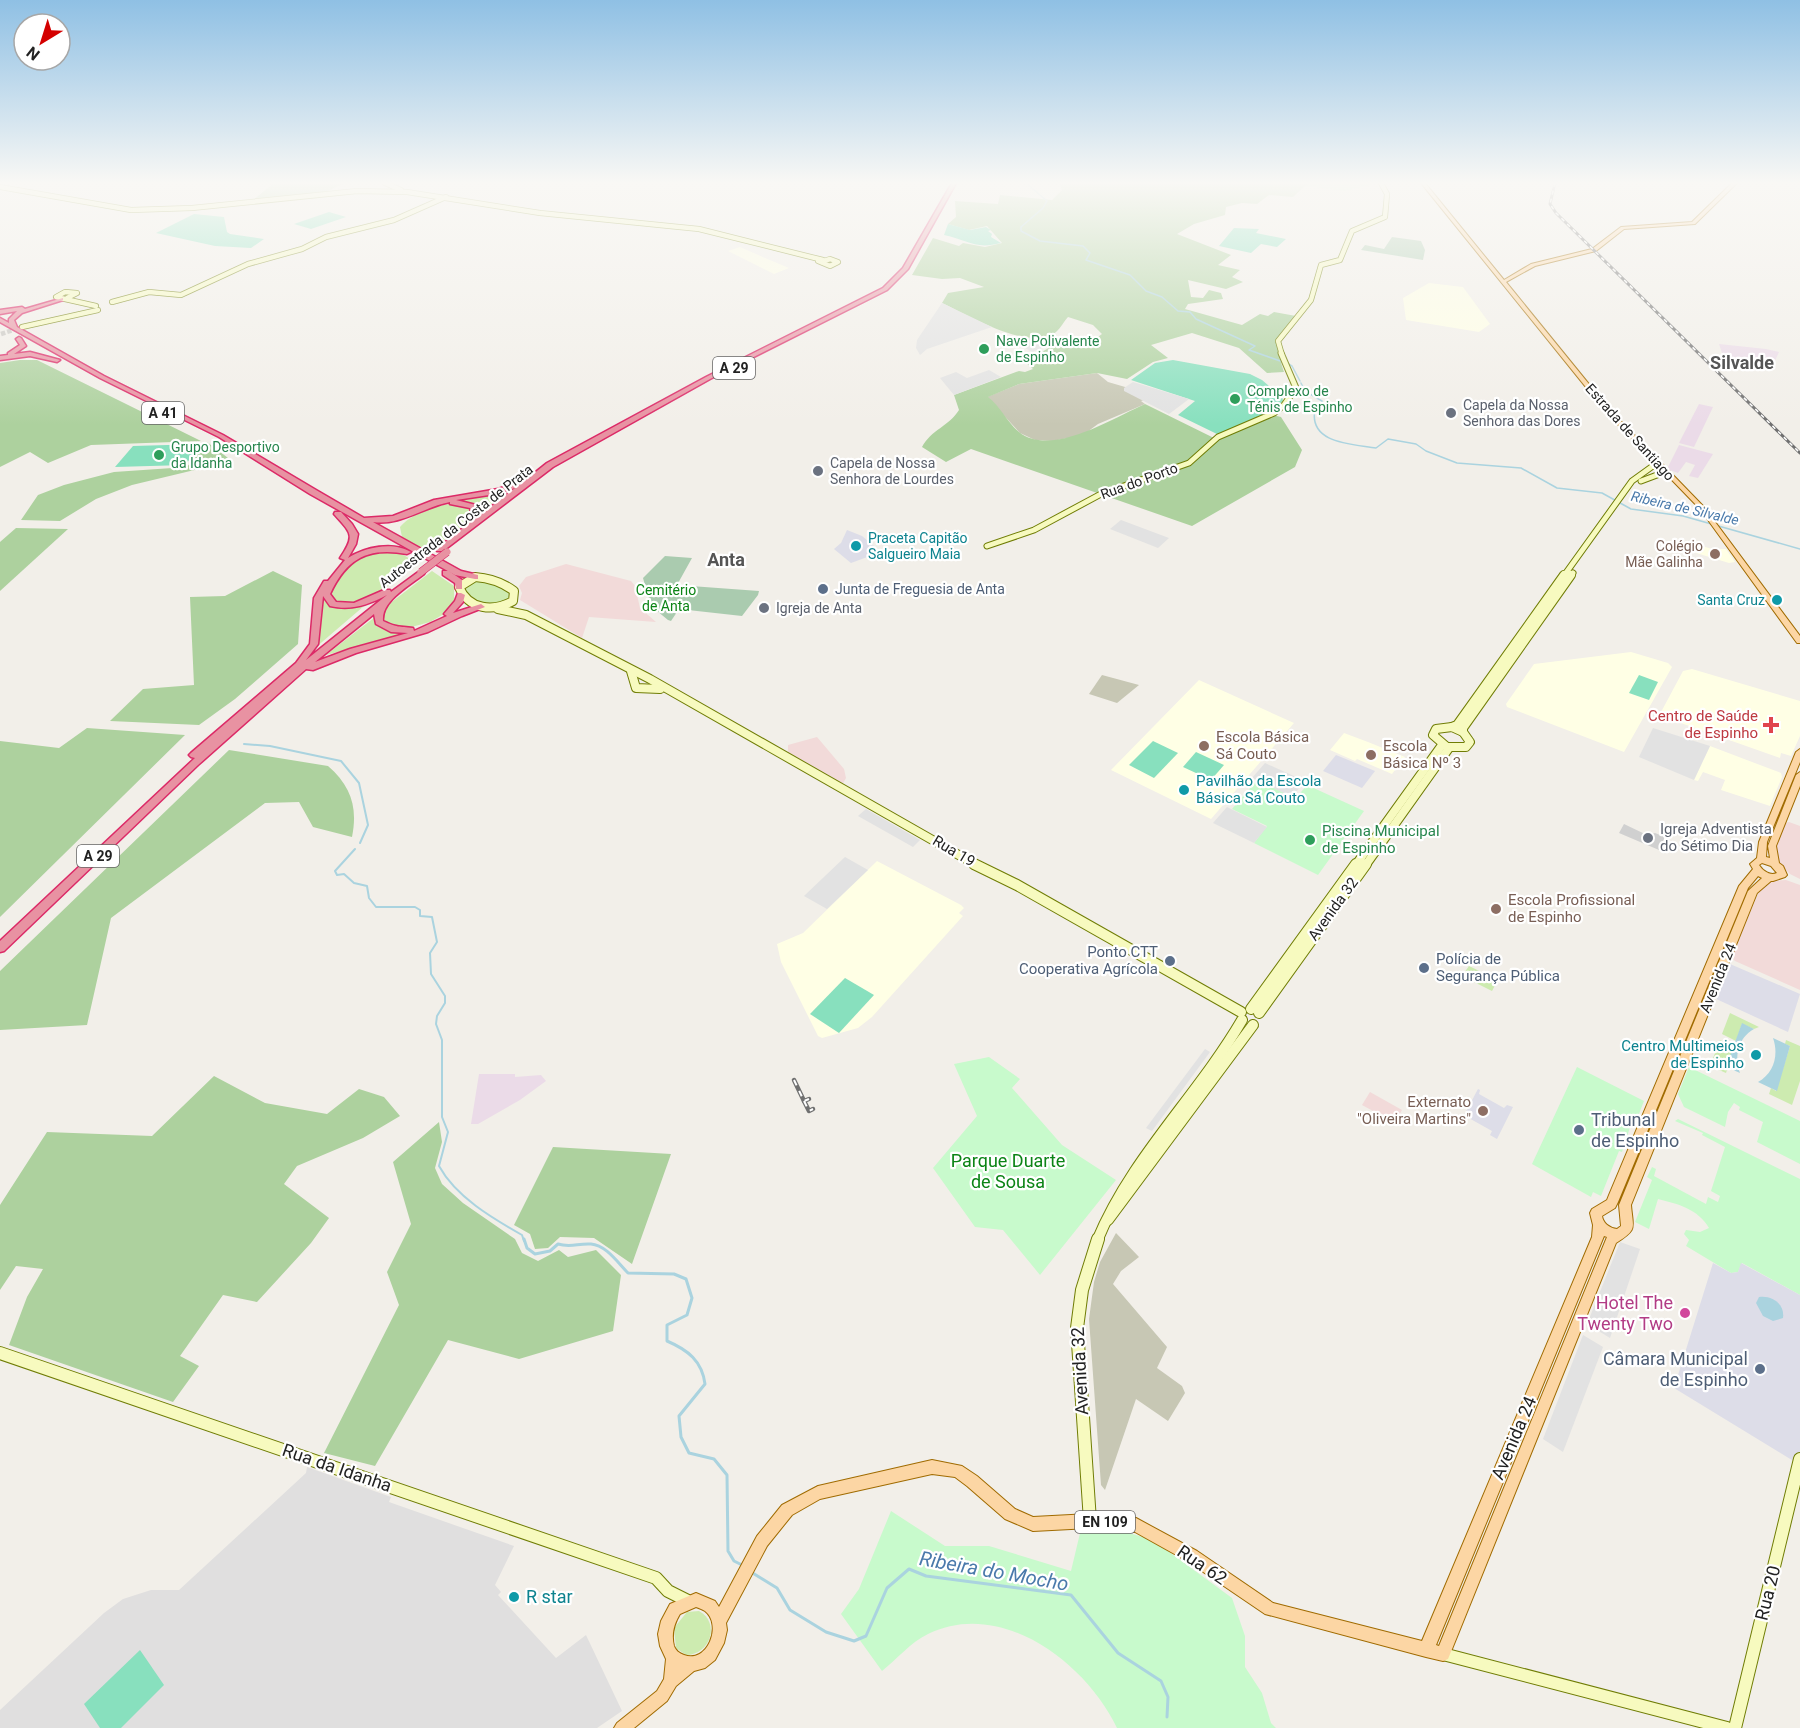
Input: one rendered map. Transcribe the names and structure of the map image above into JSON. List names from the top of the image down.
{
  "streets": {
    "highway": ["A 29", "A 41", "Autoestrada da Costa de Prata"],
    "main road": [
      "Estrada de Santiago",
      "Rua do Porto",
      "Rua 19",
      "Avenida 32",
      "Avenida 24",
      "Rua da Idanha",
      "EN 109",
      "Rua 62",
      "Rua 20"
    ]
  },
  "crossings": [
    ["A 29", "A 41"],
    ["A 29", "Autoestrada da Costa de Prata"],
    ["A 29", "Rua 19"],
    ["A 41", "Rua 19"],
    ["Rua 19", "Avenida 32"],
    ["Avenida 32", "Rua 62"],
    ["Avenida 24", "Rua 62"],
    ["Rua da Idanha", "EN 109"],
    ["Rua da Idanha", "Rua 62"],
    ["EN 109", "Rua 62"]
  ],
  "districts": ["Silvalde", "Anta"],
  "water": ["Ribeira de Silvalde", "Ribeira do Mocho"],
  "parks": ["Cemitério de Anta", "Parque Duarte de Sousa"],
  "places": {
    "other": [
      "Nave Polivalente de Espinho",
      "Complexo de Ténis de Espinho",
      "Capela da Nossa Senhora das Dores",
      "Grupo Desportivo da Idanha",
      "Capela de Nossa Senhora de Lourdes",
      "Praceta Capitão Salgueiro Maia",
      "Colégio Mãe Galinha",
      "Junta de Freguesia de Anta",
      "Santa Cruz",
      "Igreja de Anta",
      "Escola Básica Sá Couto",
      "Escola Básica Nº 3",
      "Pavilhão da Escola Básica Sá Couto",
      "Igreja Adventista do Sétimo Dia",
      "Piscina Municipal de Espinho",
      "Escola Profissional de Espinho",
      "Ponto CTT Cooperativa Agrícola",
      "Polícia de Segurança Pública",
      "Centro Multimeios de Espinho",
      "Externato \"Oliveira Martins\"",
      "Tribunal de Espinho",
      "Hotel The Twenty Two",
      "Câmara Municipal de Espinho",
      "R star"
    ],
    "health": ["Centro de Saúde de Espinho"]
  },
  "north": "bottom left"
}
